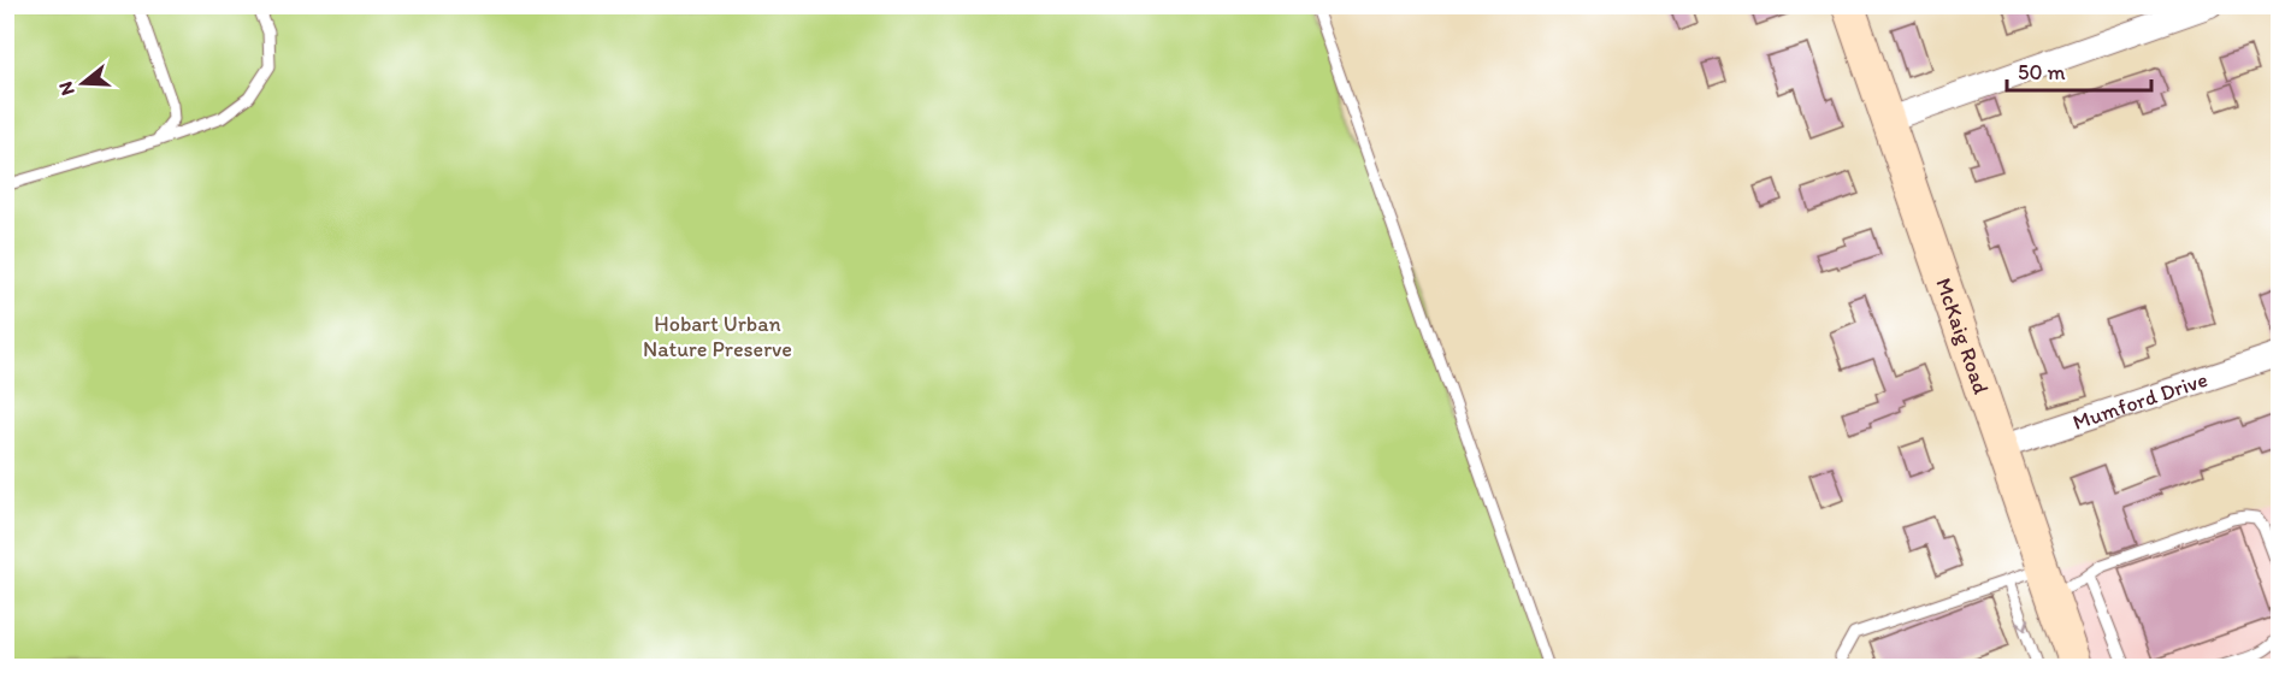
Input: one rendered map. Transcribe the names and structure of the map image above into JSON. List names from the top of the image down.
{
  "streets": {
    "street": ["McKaig Road", "Mumford Drive"]
  },
  "crossings": [
    ["McKaig Road", "Mumford Drive"]
  ],
  "parks": ["Hobart Urban Nature Preserve"],
  "scale_bar": "50 m",
  "north": "left"
}
